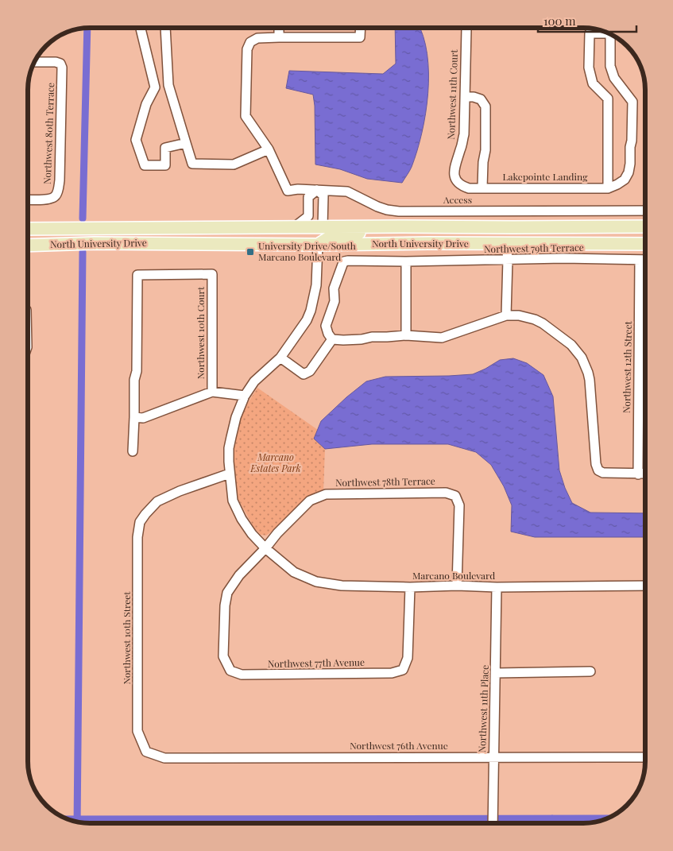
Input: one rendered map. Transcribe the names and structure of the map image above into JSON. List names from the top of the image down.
{
  "streets": {
    "main road": ["North University Drive"],
    "street": [
      "Northwest 11th Court",
      "Northwest 80th Terrace",
      "Lakepointe Landing",
      "Access",
      "Northwest 79th Terrace",
      "Northwest 10th Court",
      "Northwest 12th Street",
      "Northwest 78th Terrace",
      "Marcano Boulevard",
      "Northwest 10th Street",
      "Northwest 77th Avenue",
      "Northwest 11th Place",
      "Northwest 76th Avenue"
    ]
  },
  "crossings": [
    ["Northwest 11th Court", "Lakepointe Landing"],
    ["North University Drive", "Marcano Boulevard"],
    ["Northwest 79th Terrace", "Northwest 12th Street"],
    ["Northwest 78th Terrace", "Marcano Boulevard"],
    ["Northwest 78th Terrace", "Northwest 77th Avenue"],
    ["Marcano Boulevard", "Northwest 10th Street"],
    ["Marcano Boulevard", "Northwest 77th Avenue"],
    ["Marcano Boulevard", "Northwest 11th Place"],
    ["Northwest 10th Street", "Northwest 76th Avenue"],
    ["Northwest 11th Place", "Northwest 76th Avenue"]
  ],
  "parks": ["Marcano Estates Park"],
  "places": {
    "transit": ["University Drive/South Marcano Boulevard"]
  },
  "scale_bar": "100 m"
}
